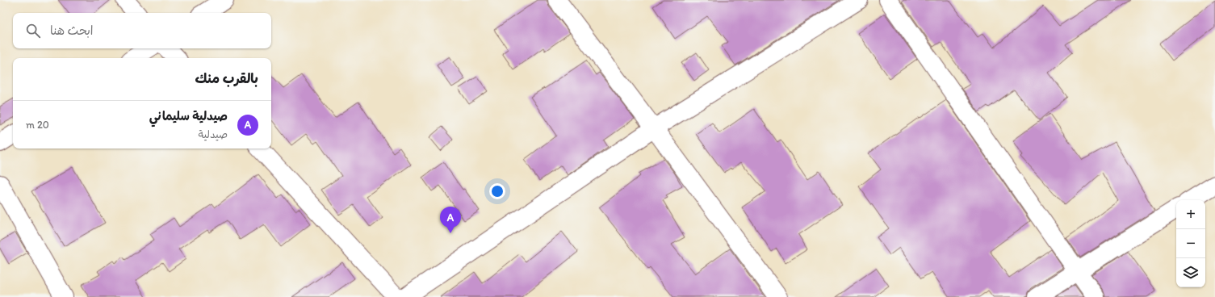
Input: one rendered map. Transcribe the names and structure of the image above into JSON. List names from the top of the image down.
{
  "page": {
    "search": "ابحث هنا",
    "heading": "بالقرب منك",
    "list": [
      {
        "mark": "A",
        "name": "صيدلية سليماني",
        "note": "صيدلية",
        "value": "20 m"
      }
    ],
    "map_buttons": ["+", "−"],
    "pins": "A"
  }
}
